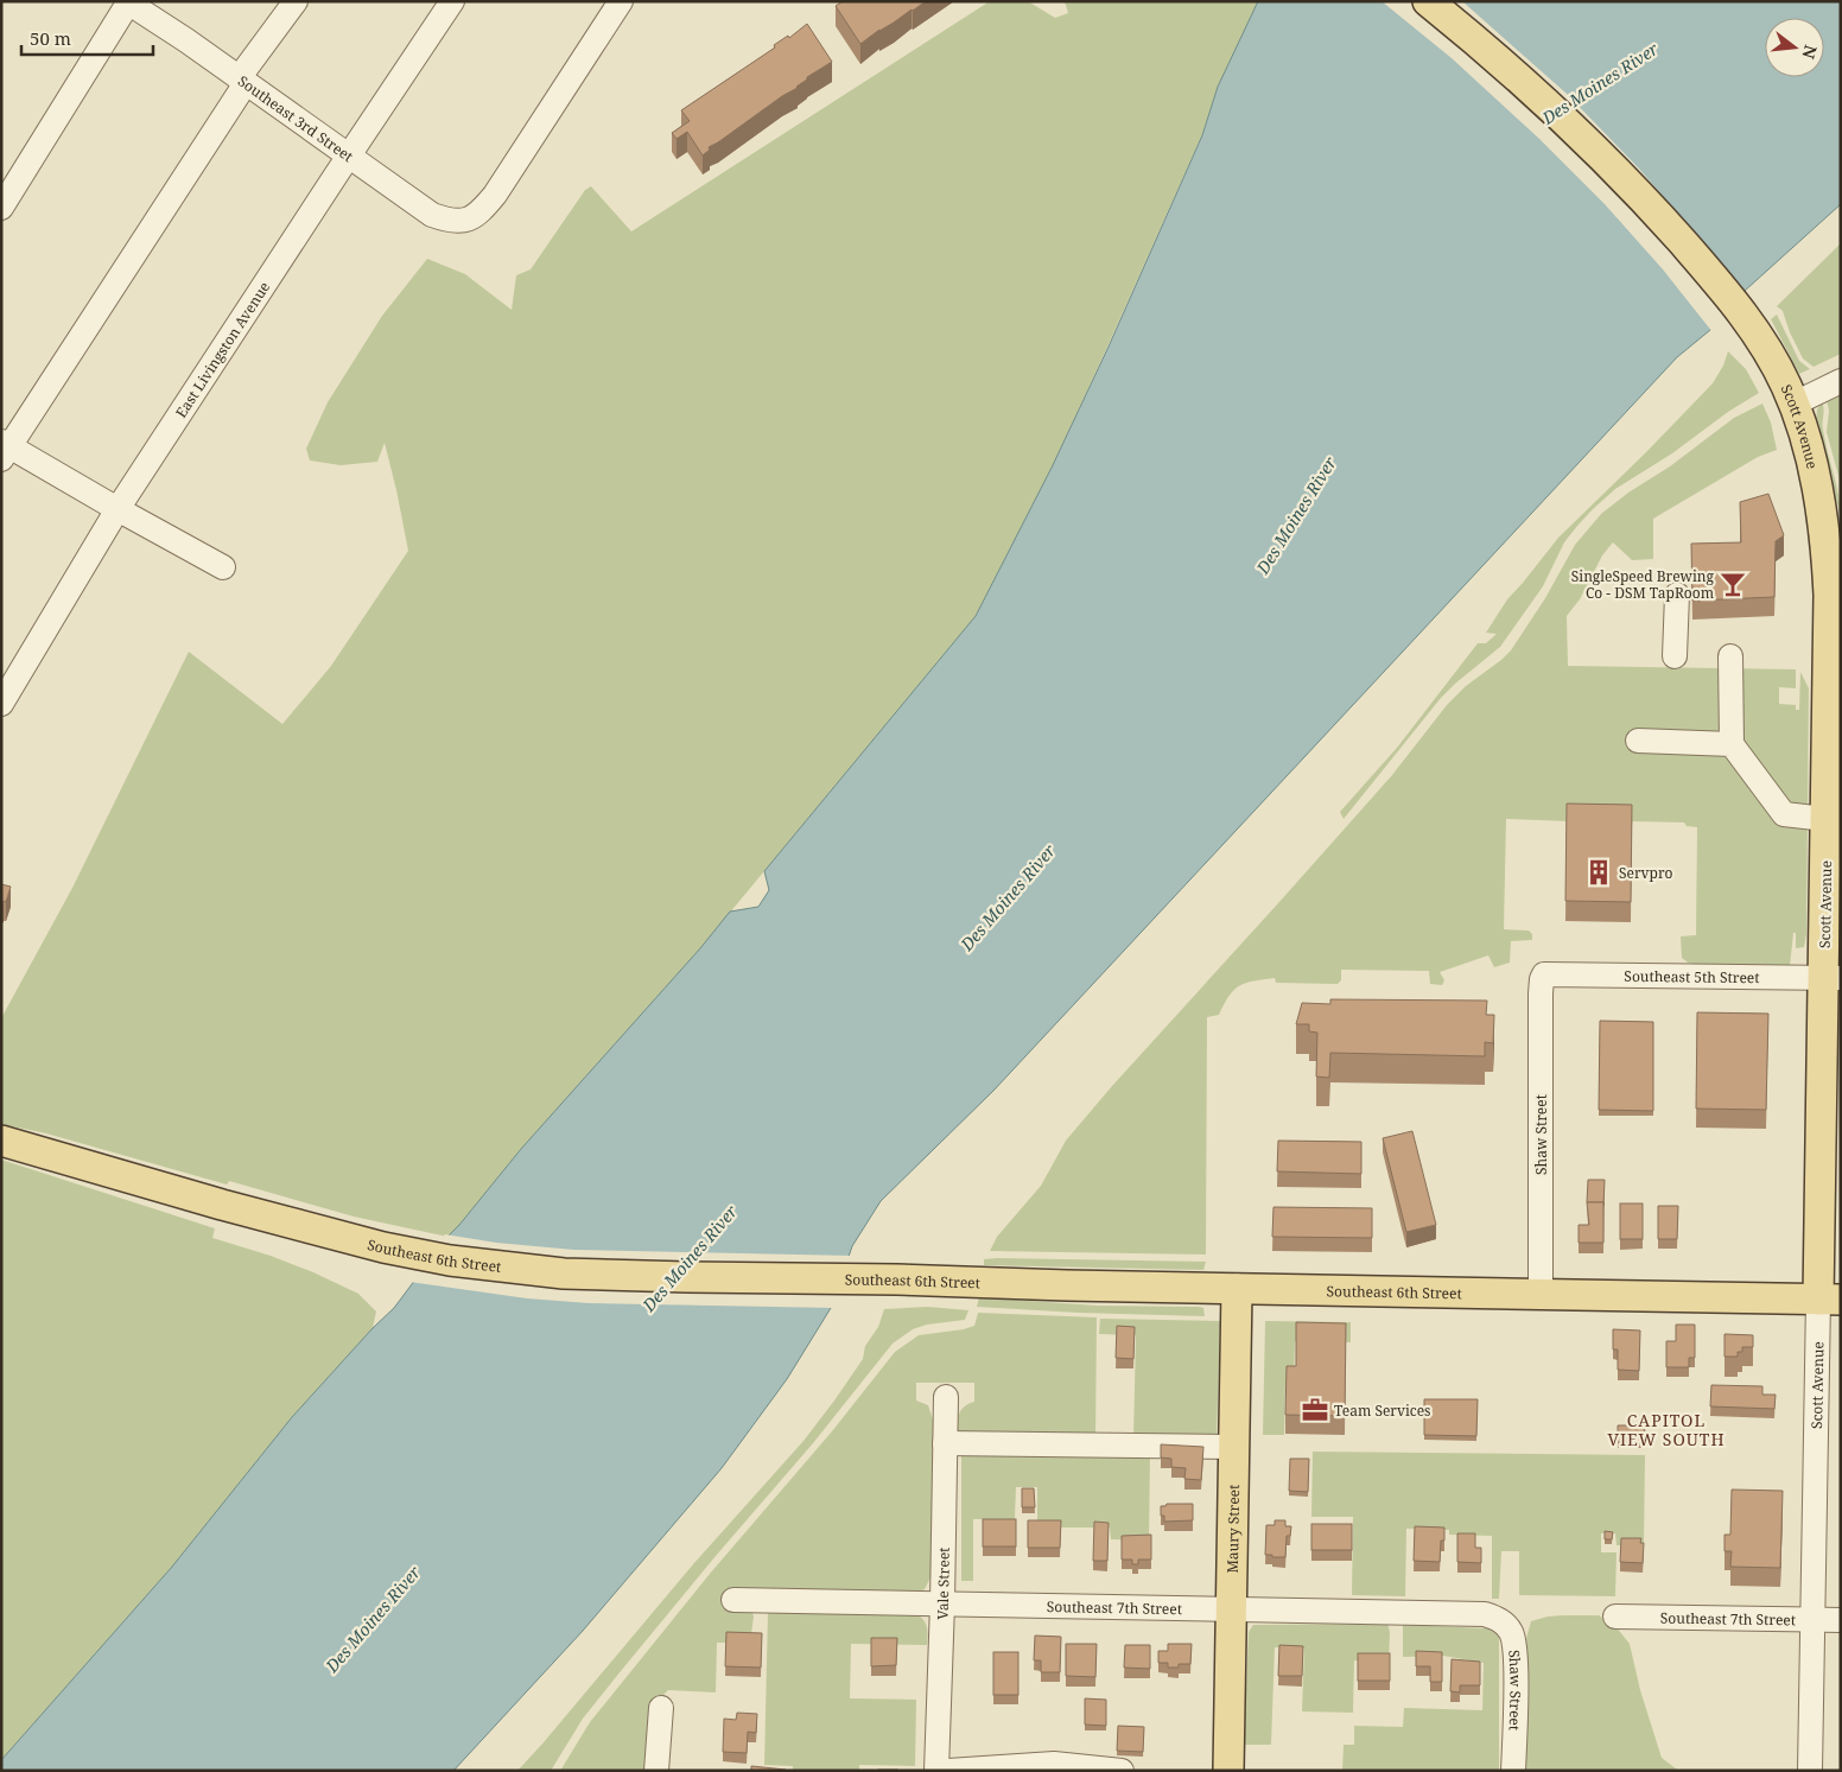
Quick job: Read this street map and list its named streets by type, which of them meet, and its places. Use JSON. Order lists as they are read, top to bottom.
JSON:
{
  "streets": {
    "main road": ["Scott Avenue", "Southeast 6th Street", "Maury Street"],
    "street": [
      "Southeast 3rd Street",
      "East Livingston Avenue",
      "Southeast 5th Street",
      "Shaw Street",
      "Vale Street",
      "Southeast 7th Street"
    ]
  },
  "crossings": [
    ["Southeast 3rd Street", "East Livingston Avenue"],
    ["Scott Avenue", "Southeast 5th Street"],
    ["Scott Avenue", "Southeast 6th Street"],
    ["Scott Avenue", "Southeast 7th Street"],
    ["Southeast 5th Street", "Shaw Street"],
    ["Shaw Street", "Southeast 6th Street"],
    ["Shaw Street", "Southeast 7th Street"],
    ["Southeast 6th Street", "Maury Street"],
    ["Maury Street", "Southeast 7th Street"],
    ["Vale Street", "Southeast 7th Street"]
  ],
  "districts": ["CAPITOL VIEW SOUTH"],
  "water": ["Des Moines River"],
  "places": {
    "bar": ["SingleSpeed Brewing Co - DSM TapRoom"],
    "building": ["Servpro"],
    "office": ["Team Services"]
  },
  "scale_bar": "50 m",
  "north": "right"
}
